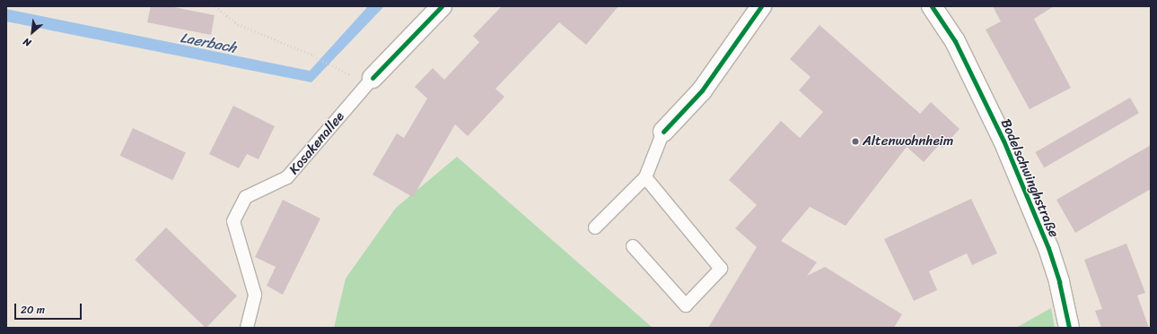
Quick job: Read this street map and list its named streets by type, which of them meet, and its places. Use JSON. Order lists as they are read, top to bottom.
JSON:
{
  "streets": {
    "street": ["Kosakenallee", "Bodelschwinghstraße"]
  },
  "water": ["Laerbach"],
  "places": ["Altenwohnheim"],
  "scale_bar": "20 m",
  "north": "bottom left"
}
